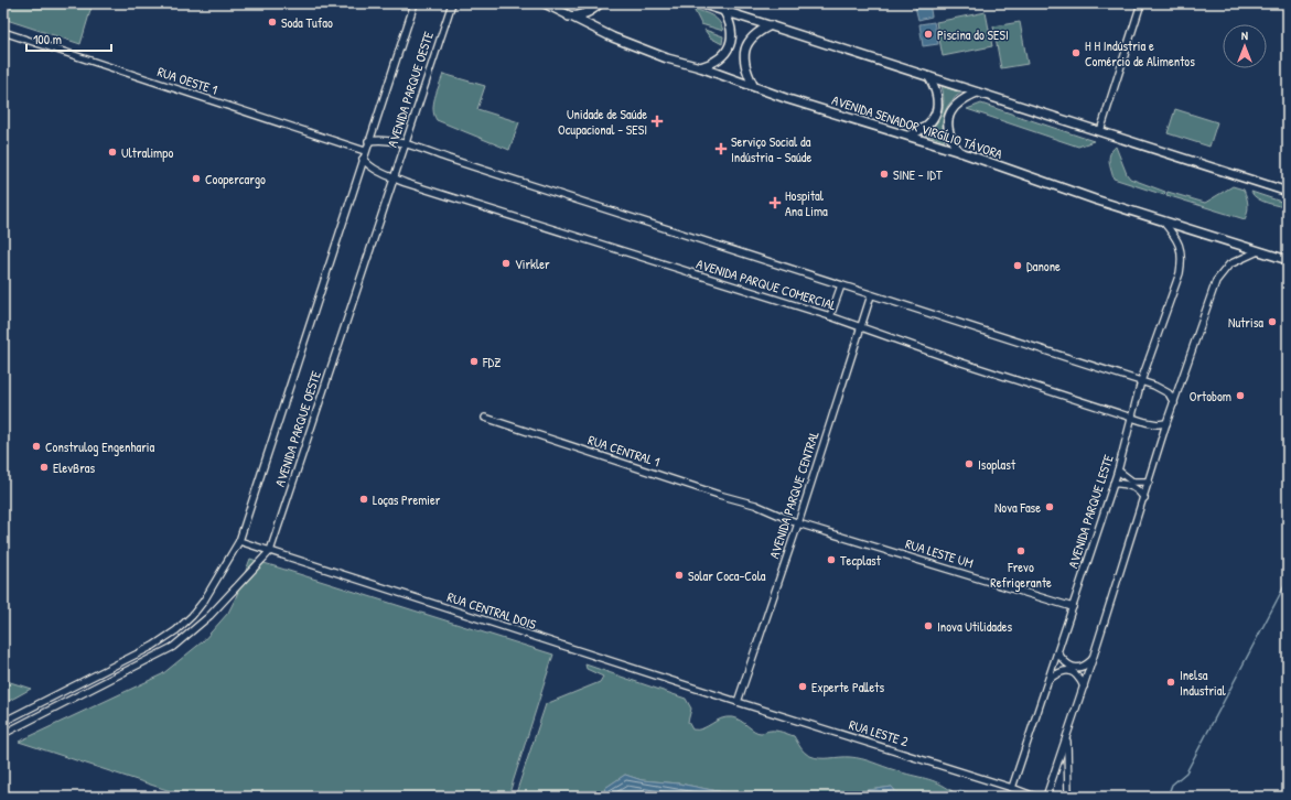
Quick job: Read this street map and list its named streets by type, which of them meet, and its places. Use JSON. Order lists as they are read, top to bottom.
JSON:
{
  "streets": {
    "main road": ["AVENIDA SENADOR VIRGÍLIO TÁVORA"],
    "street": [
      "RUA OESTE 1",
      "AVENIDA PARQUE OESTE",
      "AVENIDA PARQUE COMERCIAL",
      "RUA CENTRAL 1",
      "AVENIDA PARQUE CENTRAL",
      "AVENIDA PARQUE LESTE",
      "RUA LESTE UM",
      "RUA CENTRAL DOIS",
      "RUA LESTE 2"
    ]
  },
  "crossings": [
    ["RUA OESTE 1", "AVENIDA PARQUE OESTE"],
    ["AVENIDA PARQUE OESTE", "AVENIDA PARQUE COMERCIAL"],
    ["AVENIDA PARQUE OESTE", "RUA CENTRAL DOIS"],
    ["AVENIDA SENADOR VIRGÍLIO TÁVORA", "AVENIDA PARQUE LESTE"],
    ["AVENIDA PARQUE COMERCIAL", "AVENIDA PARQUE CENTRAL"],
    ["AVENIDA PARQUE COMERCIAL", "AVENIDA PARQUE LESTE"],
    ["RUA CENTRAL 1", "AVENIDA PARQUE CENTRAL"],
    ["RUA CENTRAL 1", "RUA LESTE UM"],
    ["AVENIDA PARQUE CENTRAL", "RUA LESTE UM"],
    ["AVENIDA PARQUE CENTRAL", "RUA CENTRAL DOIS"],
    ["AVENIDA PARQUE CENTRAL", "RUA LESTE 2"],
    ["AVENIDA PARQUE LESTE", "RUA LESTE UM"],
    ["AVENIDA PARQUE LESTE", "RUA LESTE 2"],
    ["RUA CENTRAL DOIS", "RUA LESTE 2"]
  ],
  "places": {
    "other": [
      "Soda Tufao",
      "Piscina do SESI",
      "H H Indústria e Comércio de Alimentos",
      "Ultralimpo",
      "SINE - IDT",
      "Coopercargo",
      "Virkler",
      "Danone",
      "Nutrisa",
      "FDZ",
      "Ortobom",
      "Construlog Engenharia",
      "Isoplast",
      "ElevBras",
      "Loças Premier",
      "Nova Fase",
      "Frevo Refrigerante",
      "Tecplast",
      "Solar Coca-Cola",
      "Inova Utilidades",
      "Inelsa Industrial",
      "Experte Pallets"
    ],
    "health": ["Unidade de Saúde Ocupacional - SESI", "Serviço Social da Indústria - Saúde", "Hospital Ana Lima"]
  },
  "scale_bar": "100 m",
  "north": "top"
}
